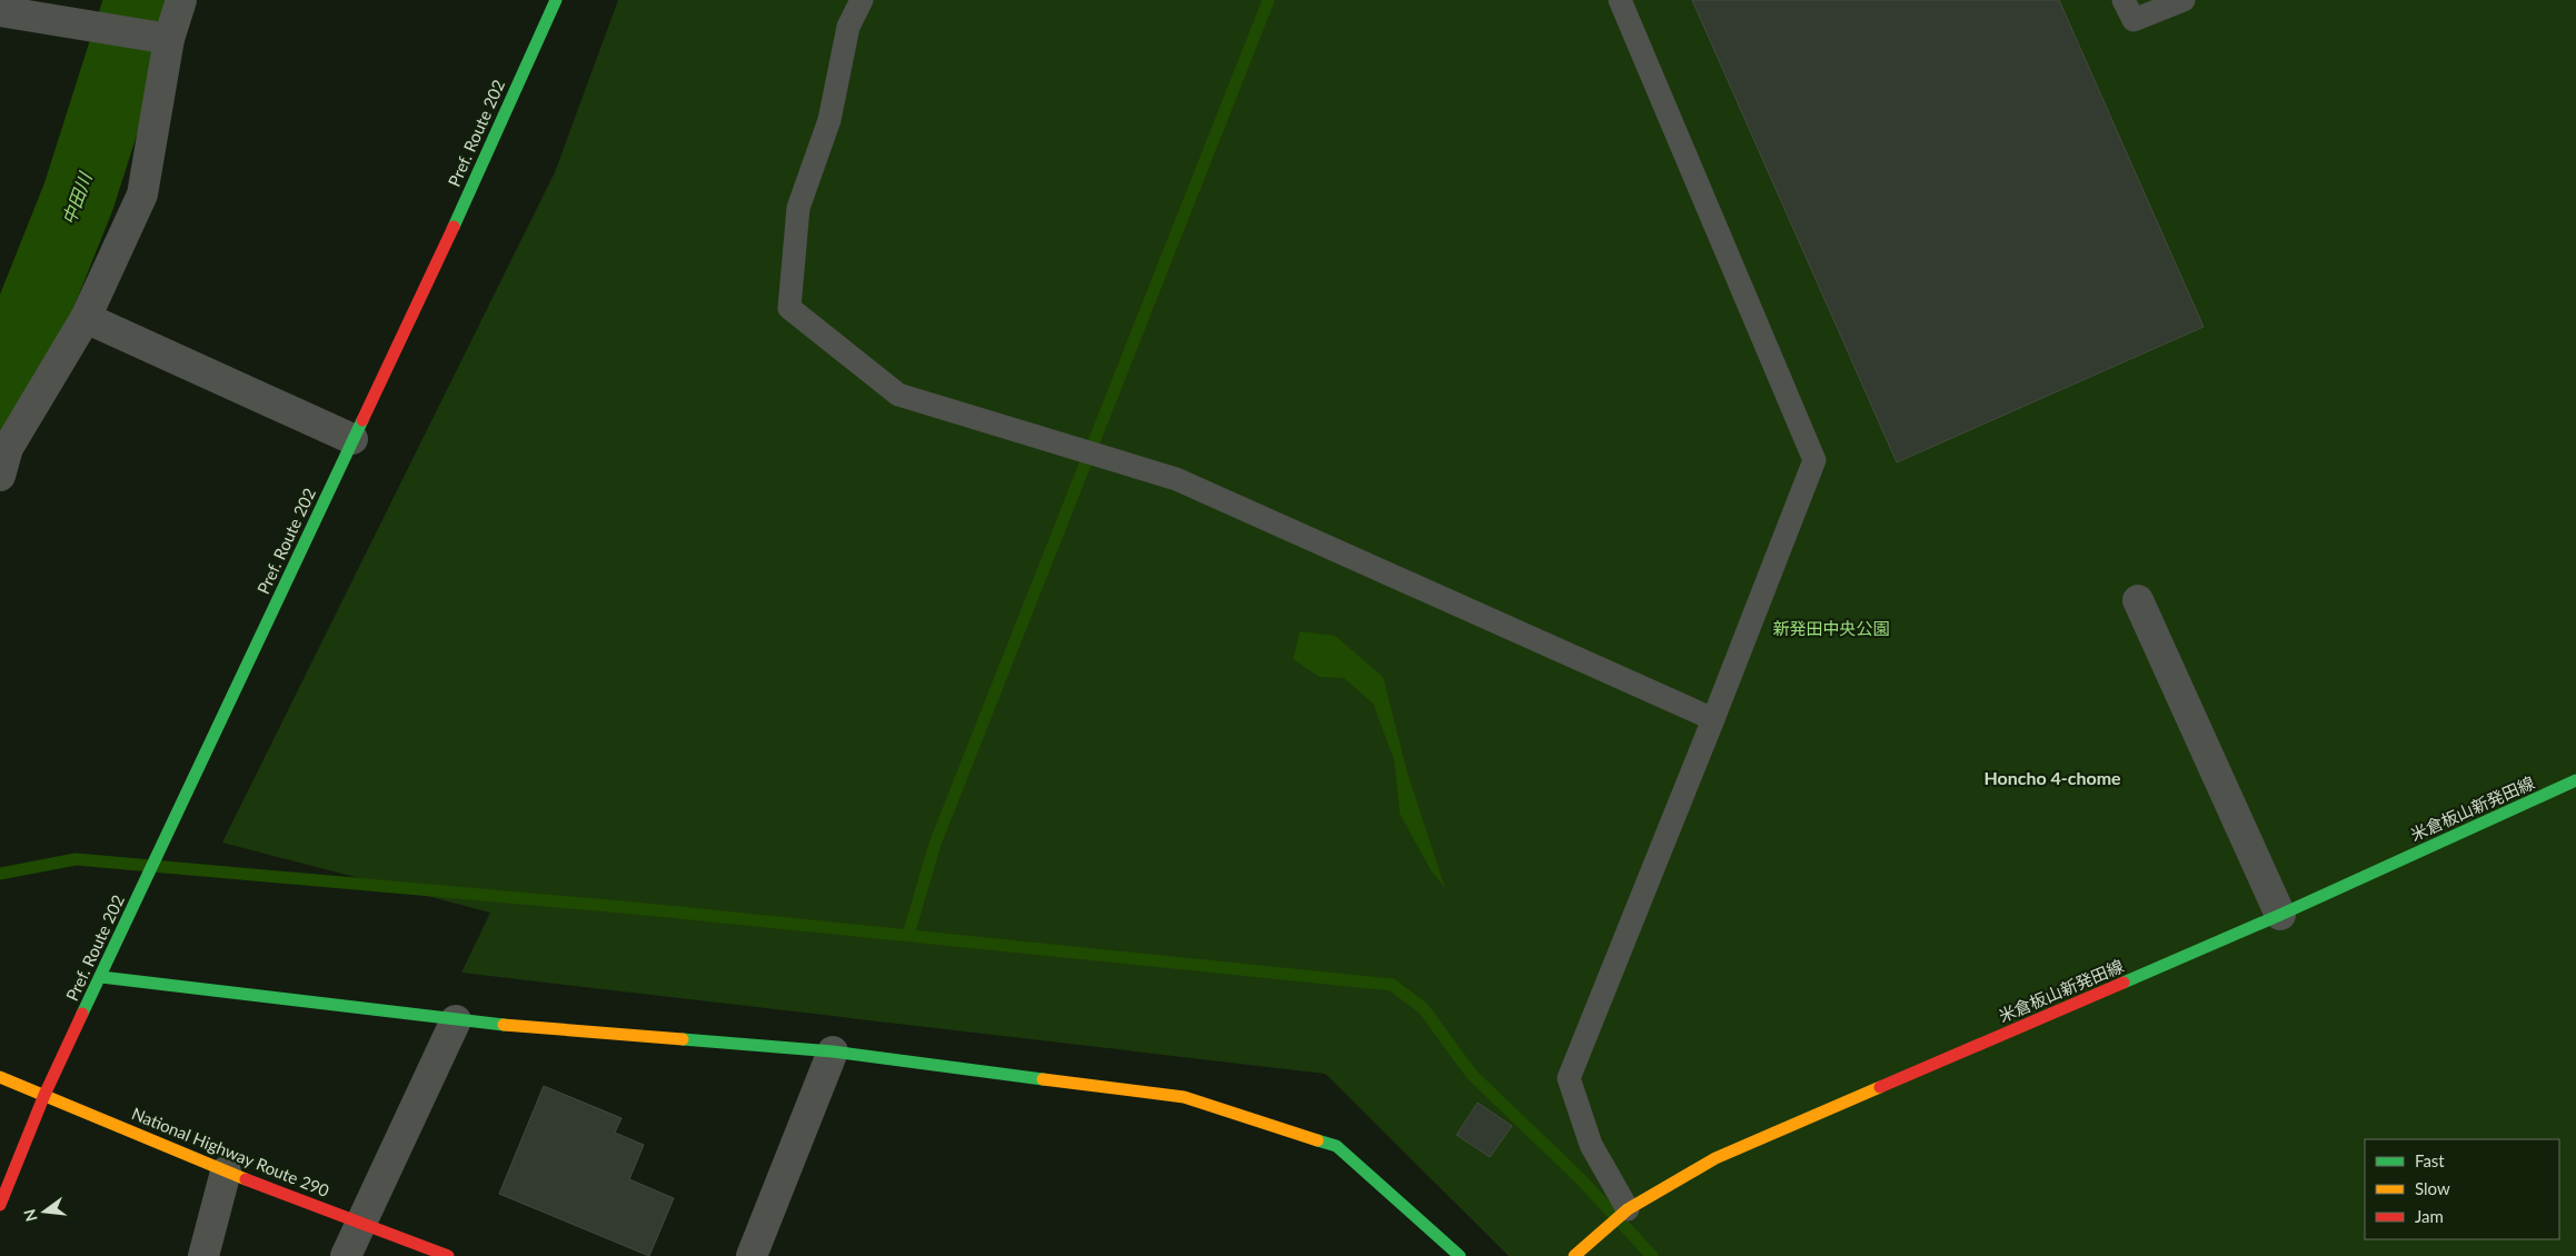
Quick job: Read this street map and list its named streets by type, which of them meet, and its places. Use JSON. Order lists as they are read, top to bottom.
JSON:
{
  "streets": {
    "main road": ["Pref. Route 202", "米倉板山新発田線", "National Highway Route 290"]
  },
  "crossings": [
    ["Pref. Route 202", "National Highway Route 290"]
  ],
  "districts": ["Honcho 4-chome"],
  "water": ["中田川"],
  "parks": ["新発田中央公園"],
  "legend": ["Fast", "Slow", "Jam"],
  "north": "left"
}
